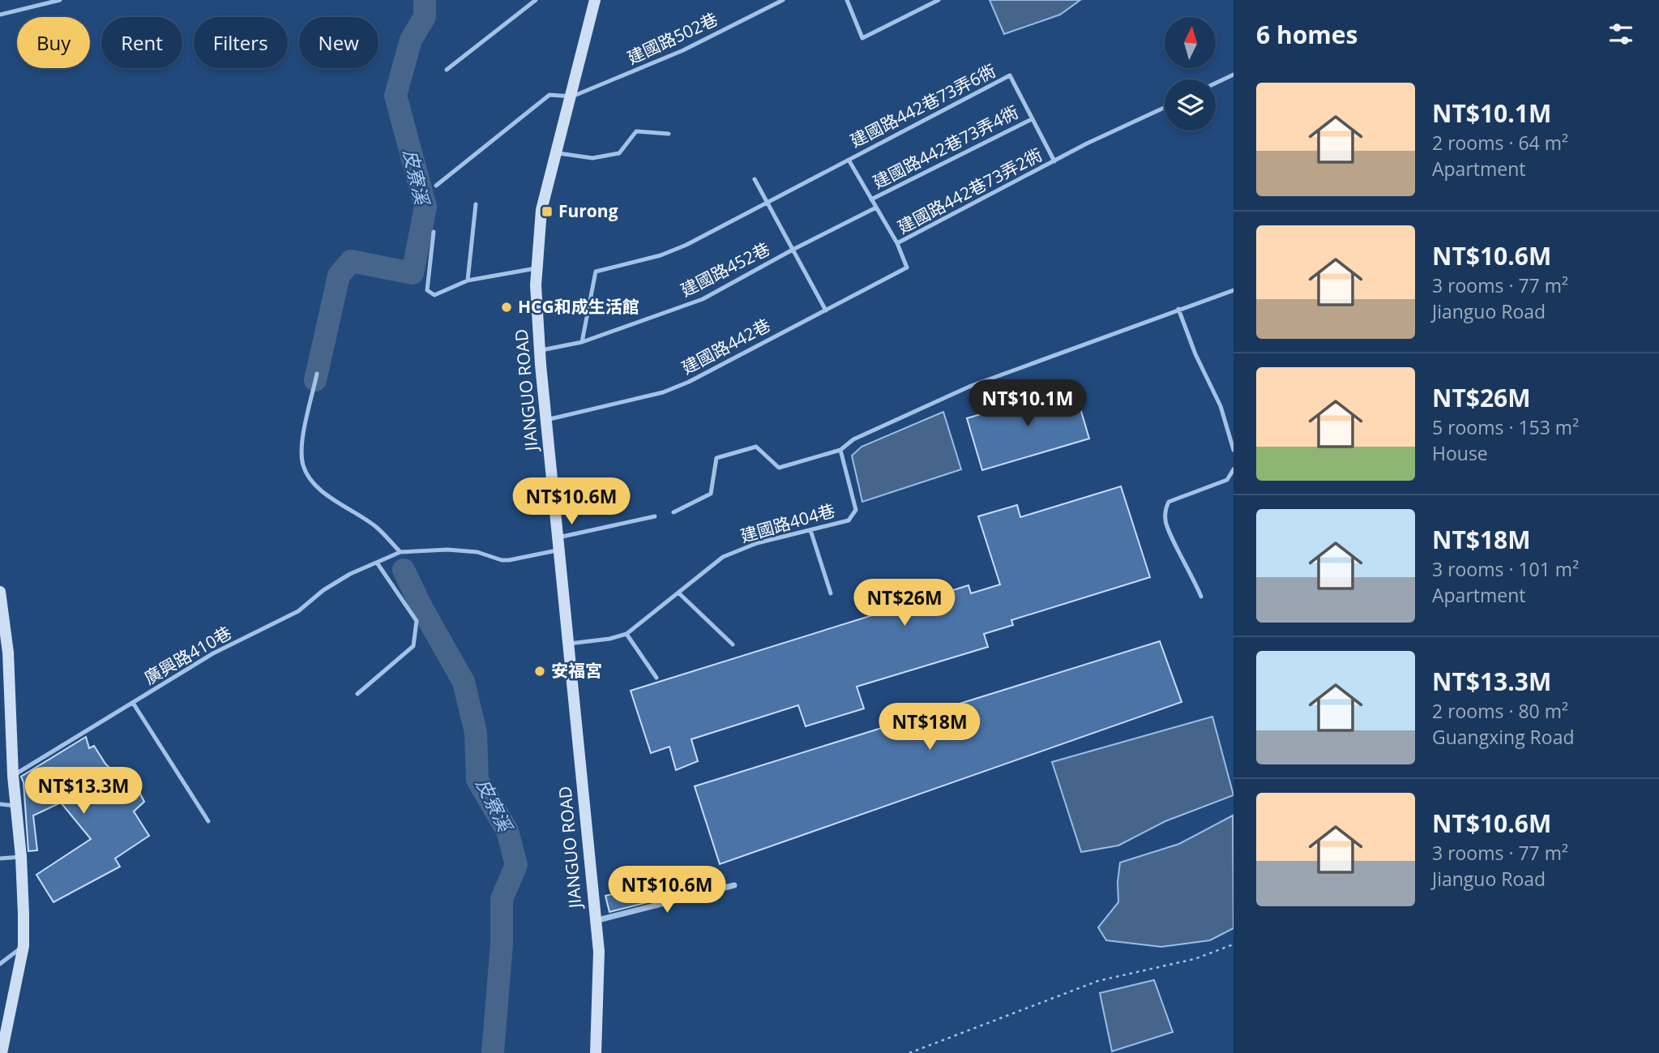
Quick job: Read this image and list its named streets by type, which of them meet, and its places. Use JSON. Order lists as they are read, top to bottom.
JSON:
{
  "streets": {
    "street": ["JIANGUO ROAD"],
    "lane": [
      "建國路502巷",
      "建國路442巷73弄6衖",
      "建國路442巷73弄4衖",
      "建國路442巷73弄2衖",
      "建國路452巷",
      "建國路442巷",
      "建國路404巷",
      "廣興路410巷"
    ]
  },
  "crossings": [
    ["建國路502巷", "JIANGUO ROAD"],
    ["建國路442巷73弄6衖", "建國路442巷73弄2衖"],
    ["建國路442巷73弄6衖", "建國路452巷"],
    ["建國路442巷73弄4衖", "建國路442巷73弄2衖"],
    ["建國路442巷73弄2衖", "建國路442巷"],
    ["建國路452巷", "JIANGUO ROAD"],
    ["建國路442巷", "JIANGUO ROAD"],
    ["JIANGUO ROAD", "建國路404巷"],
    ["JIANGUO ROAD", "廣興路410巷"]
  ],
  "water": ["皮寮溪"],
  "places": {
    "transit": ["Furong"],
    "other": ["HCG和成生活館", "安福宮"]
  },
  "north": "top",
  "page": {
    "heading": "6 homes",
    "chip": [
      "Buy",
      "Rent",
      "Filters",
      "New"
    ],
    "list": [
      {
        "name": "NT$10.1M",
        "note": "2 rooms · 64 m² · Apartment"
      },
      {
        "name": "NT$10.6M",
        "note": "3 rooms · 77 m² · Jianguo Road"
      },
      {
        "name": "NT$26M",
        "note": "5 rooms · 153 m² · House"
      },
      {
        "name": "NT$18M",
        "note": "3 rooms · 101 m² · Apartment"
      },
      {
        "name": "NT$13.3M",
        "note": "2 rooms · 80 m² · Guangxing Road"
      },
      {
        "name": "NT$10.6M",
        "note": "3 rooms · 77 m² · Jianguo Road"
      }
    ],
    "price": [
      "NT$10.1M",
      "NT$10.6M",
      "NT$26M",
      "NT$18M",
      "NT$13.3M",
      "NT$10.6M"
    ]
  }
}
